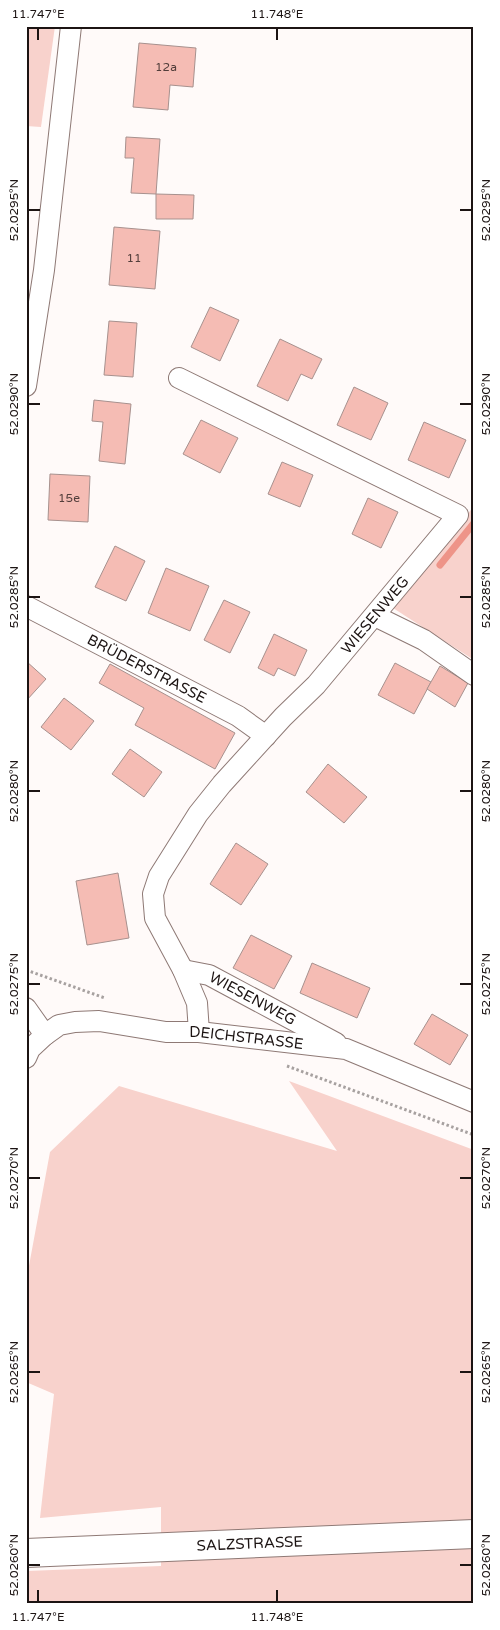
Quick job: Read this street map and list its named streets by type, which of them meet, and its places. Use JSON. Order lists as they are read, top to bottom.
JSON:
{
  "streets": {
    "street": [
      "WIESENWEG",
      "BRÜDERSTRASSE",
      "DEICHSTRASSE",
      "SALZSTRASSE"
    ]
  },
  "crossings": [
    ["WIESENWEG", "BRÜDERSTRASSE"],
    ["WIESENWEG", "DEICHSTRASSE"]
  ],
  "house_numbers": ["12a", "11", "15e"],
  "coordinates": [
    "11.747°E",
    "11.748°E",
    "52.0295°N",
    "52.0290°N",
    "52.0285°N",
    "52.0280°N",
    "52.0275°N",
    "52.0270°N",
    "52.0265°N",
    "52.0260°N"
  ]
}
